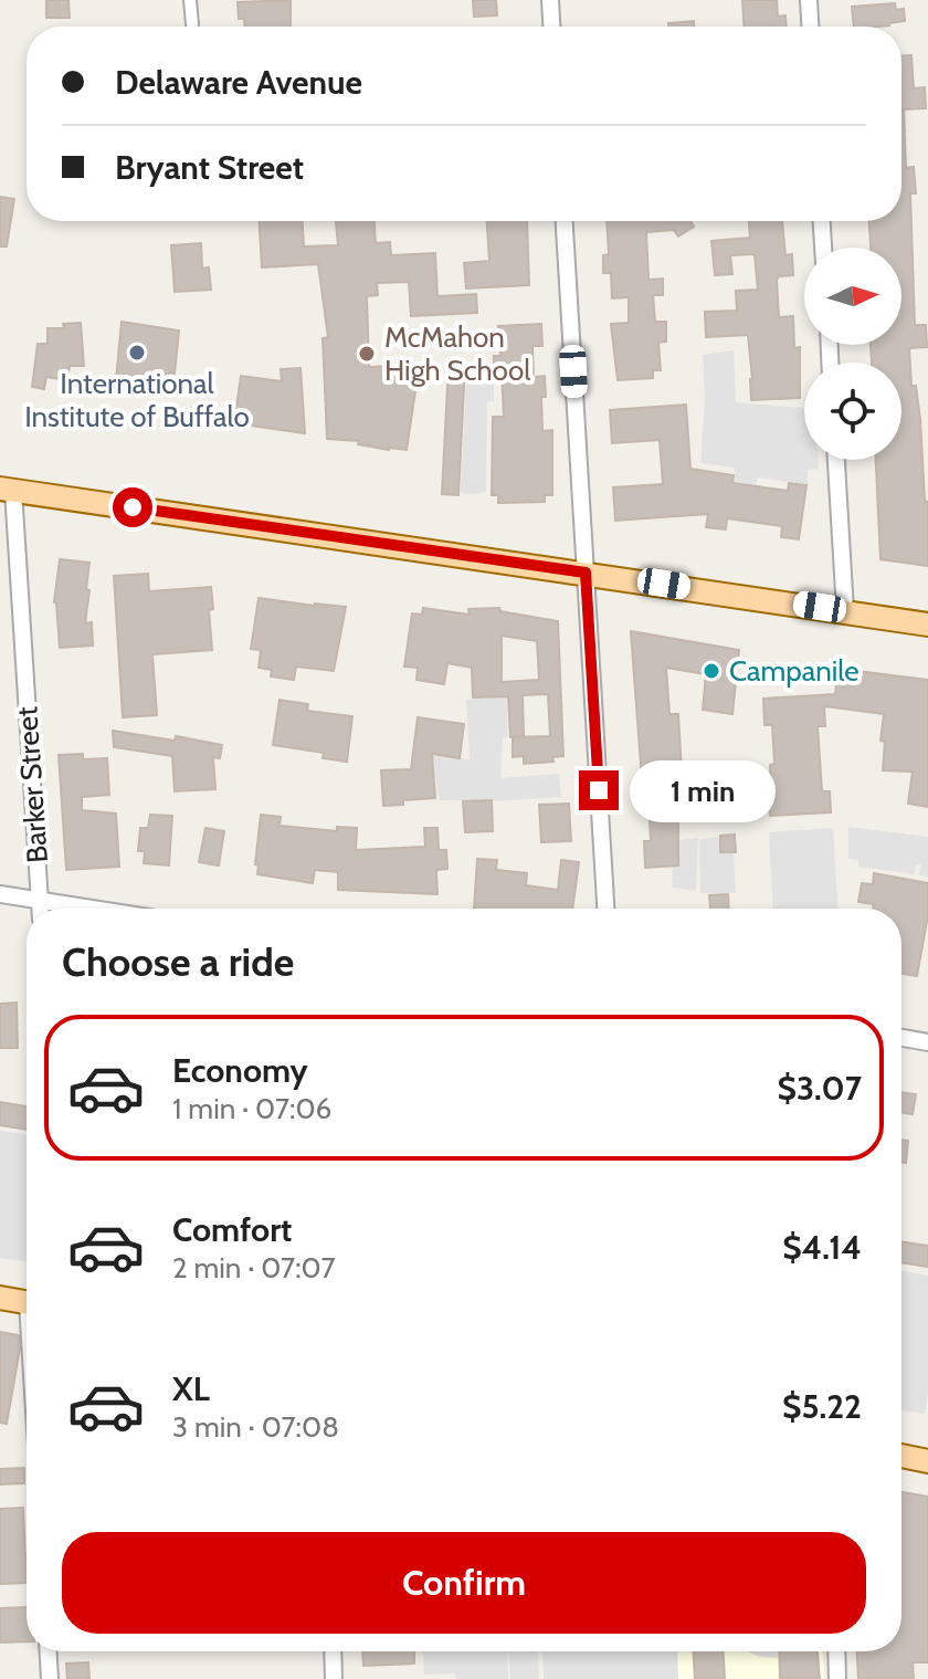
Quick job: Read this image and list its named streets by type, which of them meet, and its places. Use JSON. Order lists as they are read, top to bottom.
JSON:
{
  "streets": {
    "street": ["Barker Street"]
  },
  "places": ["International Institute of Buffalo", "McMahon High School", "Campanile"],
  "north": "right",
  "page": {
    "banner": ["Delaware Avenue", "Bryant Street"],
    "bubble": "1 min",
    "heading": "Choose a ride",
    "list": [
      {
        "name": "Economy",
        "note": "1 min · 07:06",
        "value": "$3.07"
      },
      {
        "name": "Comfort",
        "note": "2 min · 07:07",
        "value": "$4.14"
      },
      {
        "name": "XL",
        "note": "3 min · 07:08",
        "value": "$5.22"
      }
    ],
    "buttons": "Confirm"
  }
}
